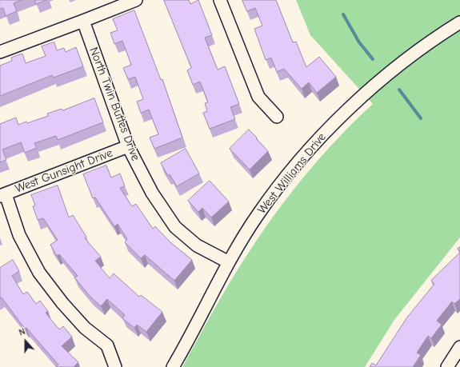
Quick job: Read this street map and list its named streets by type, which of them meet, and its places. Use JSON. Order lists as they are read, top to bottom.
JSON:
{
  "streets": {
    "street": ["North Twin Buttes Drive", "West Gunsight Drive", "West Williams Drive"]
  },
  "crossings": [
    ["North Twin Buttes Drive", "West Gunsight Drive"],
    ["North Twin Buttes Drive", "West Williams Drive"]
  ],
  "north": "top"
}
